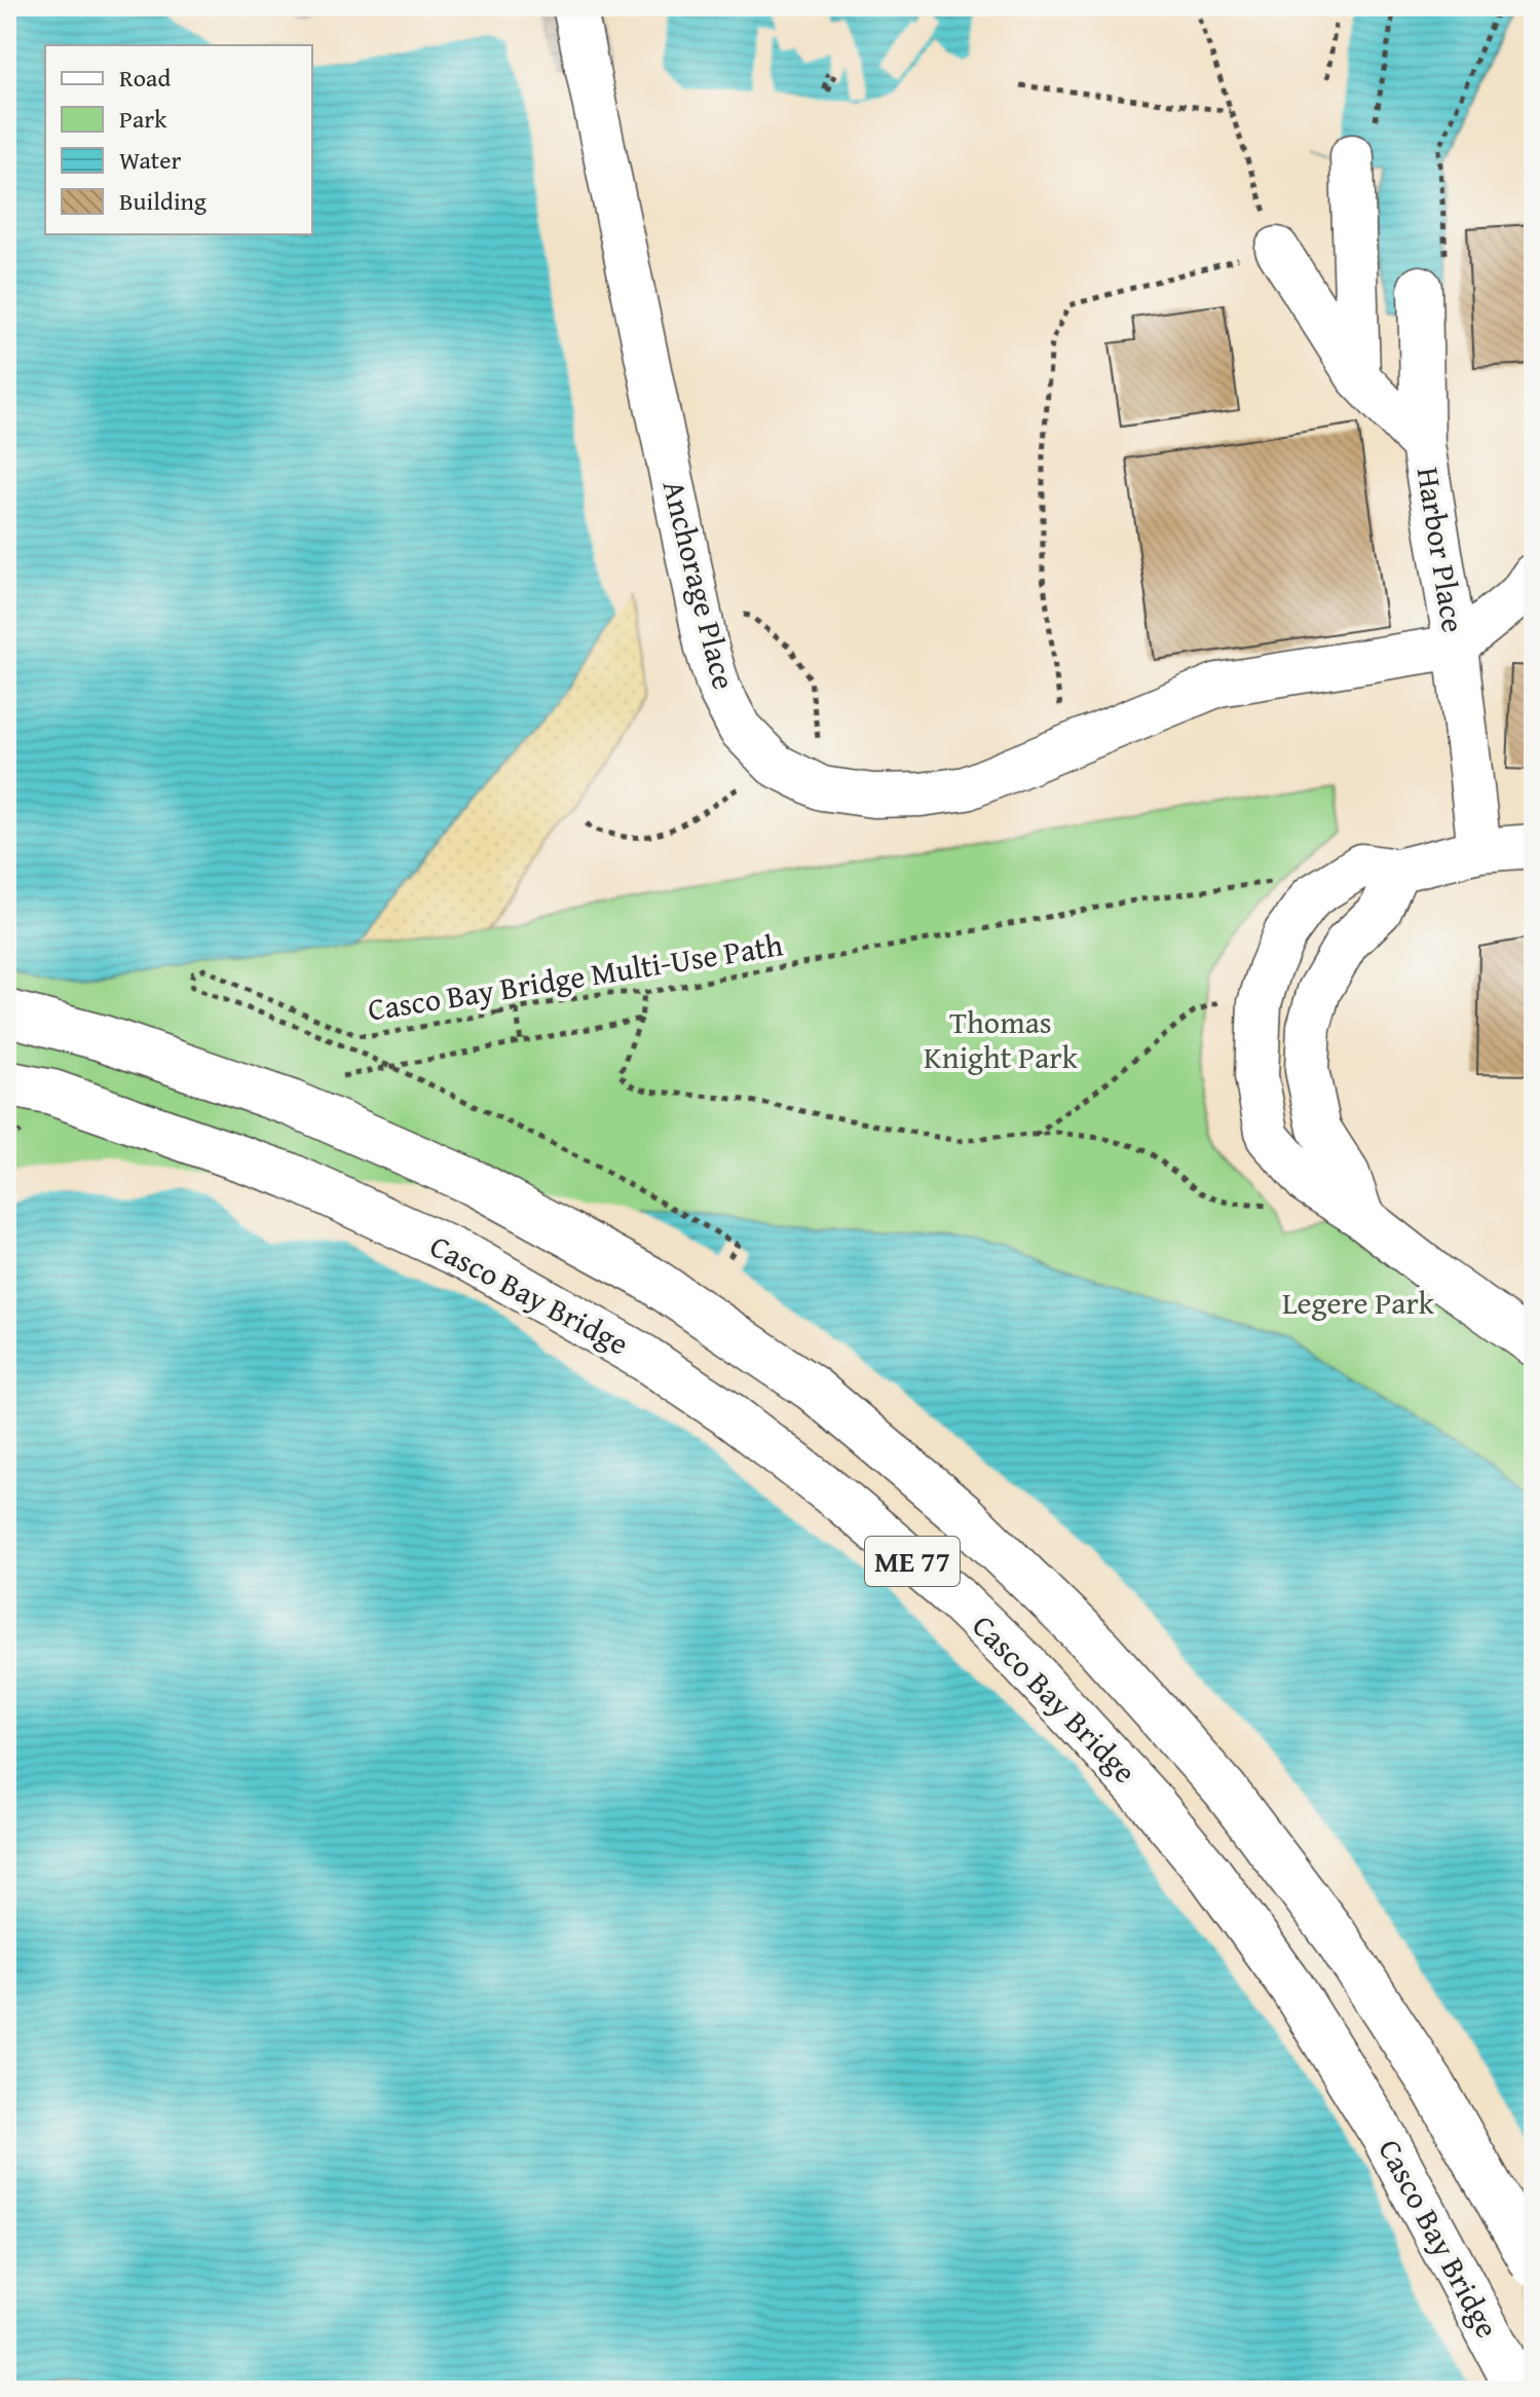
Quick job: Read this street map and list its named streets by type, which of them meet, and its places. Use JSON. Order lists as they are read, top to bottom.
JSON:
{
  "streets": {
    "main road": ["Casco Bay Bridge", "ME 77"],
    "street": ["Harbor Place", "Anchorage Place"],
    "path": ["Casco Bay Bridge Multi-Use Path"]
  },
  "crossings": [
    ["Harbor Place", "Anchorage Place"]
  ],
  "parks": ["Thomas Knight Park", "Legere Park"],
  "legend": [
    "Road",
    "Park",
    "Water",
    "Building"
  ]
}
